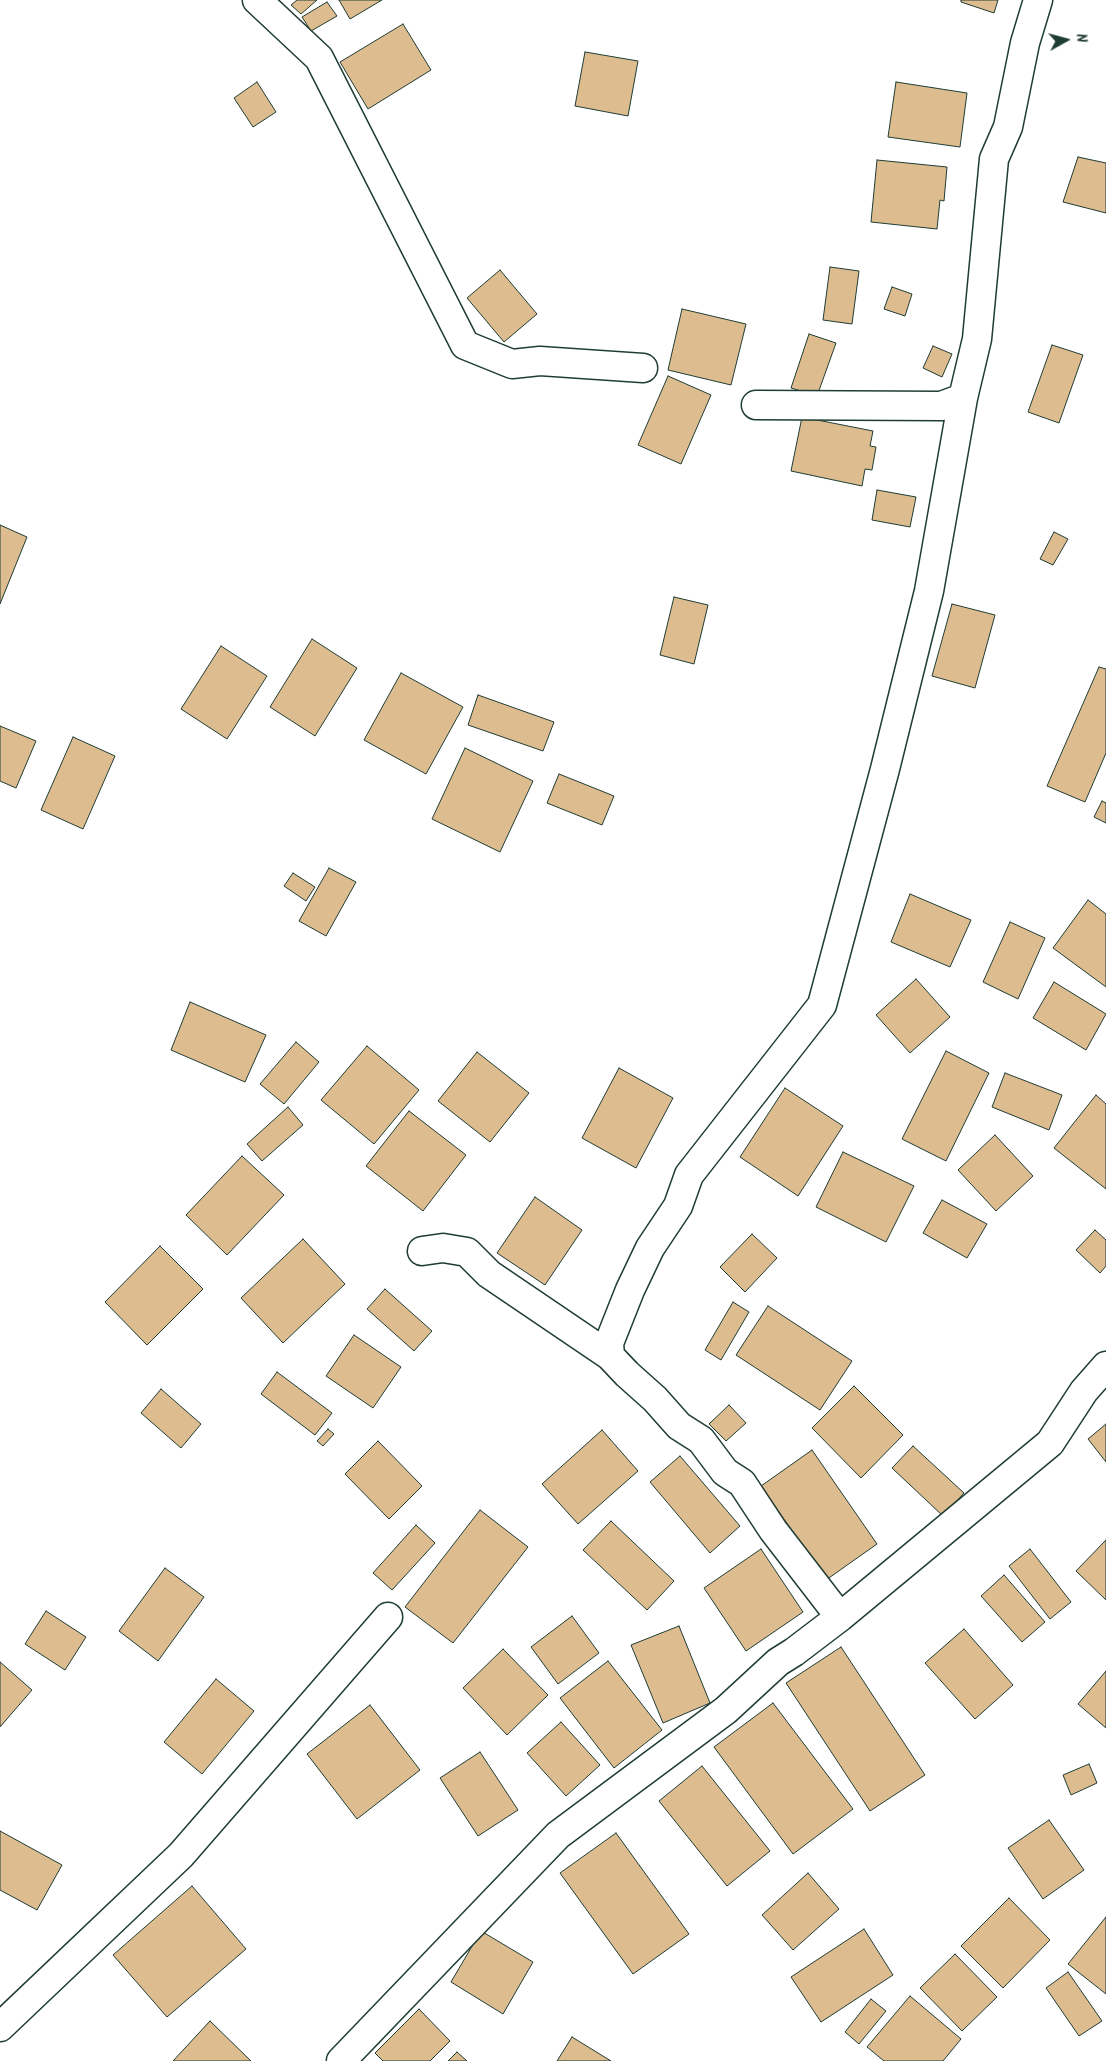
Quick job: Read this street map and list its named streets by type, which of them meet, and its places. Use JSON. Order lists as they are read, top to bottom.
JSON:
{
  "north": "right"
}
